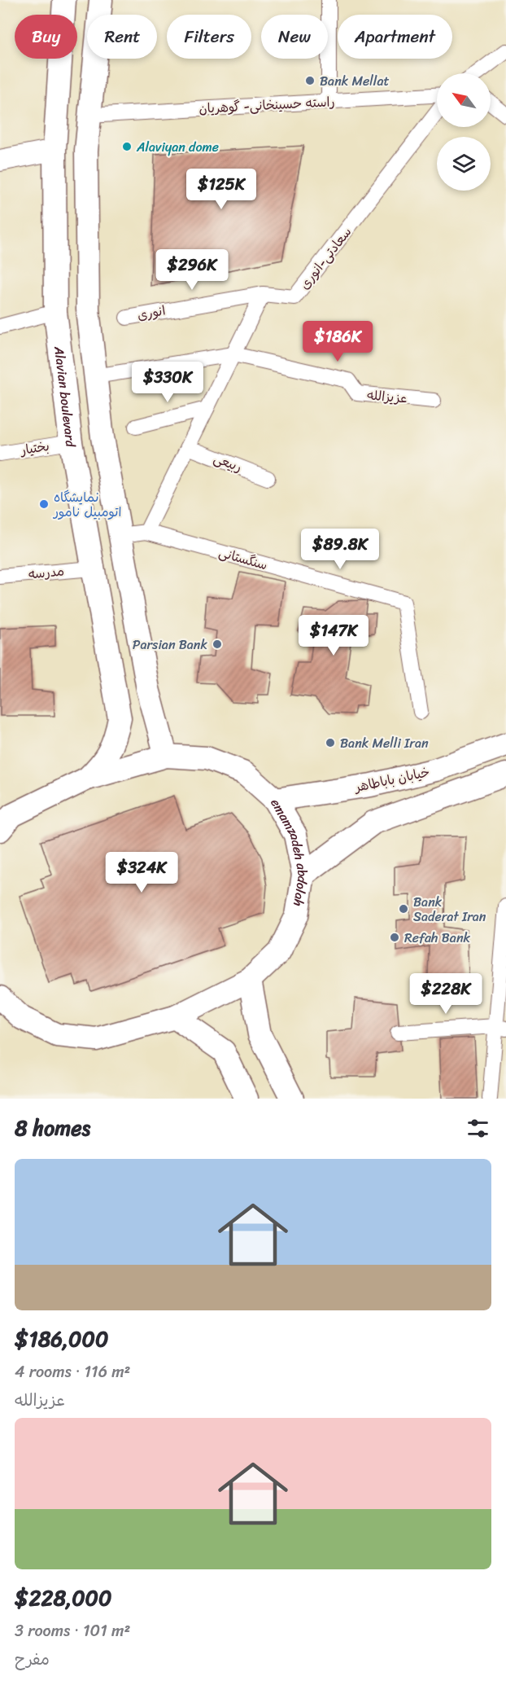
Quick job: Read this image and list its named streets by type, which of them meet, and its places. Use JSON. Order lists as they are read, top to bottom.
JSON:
{
  "streets": {
    "main road": ["Alavian boulevard", "خیابان باباطاهر", "emamzadeh abdolah"],
    "street": [
      "راسته حسینخانی- گوهریان",
      "سعادتی-انوری",
      "انوری",
      "عزیزالله",
      "بختیار",
      "ربیعی",
      "سنگستانی",
      "مدرسه"
    ]
  },
  "crossings": [
    ["سعادتی-انوری", "انوری"],
    ["Alavian boulevard", "بختیار"],
    ["Alavian boulevard", "مدرسه"],
    ["Alavian boulevard", "emamzadeh abdolah"],
    ["خیابان باباطاهر", "emamzadeh abdolah"]
  ],
  "places": [
    "Bank Mellat",
    "Alaviyan dome",
    "نمایشگاه اتومبیل نامور",
    "Parsian Bank",
    "Bank Melli Iran",
    "Bank Saderat Iran",
    "Refah Bank"
  ],
  "north": "top left",
  "page": {
    "chip": [
      "Buy",
      "Rent",
      "Filters",
      "New",
      "Apartment"
    ],
    "price": [
      "$125K",
      "$296K",
      "$186K",
      "$330K",
      "$89.8K",
      "$147K",
      "$324K",
      "$228K"
    ],
    "heading": "8 homes",
    "list": [
      {
        "name": "$186,000",
        "note": "4 rooms · 116 m² · عزیزالله"
      },
      {
        "name": "$228,000",
        "note": "3 rooms · 101 m² · مفرح"
      }
    ]
  }
}
